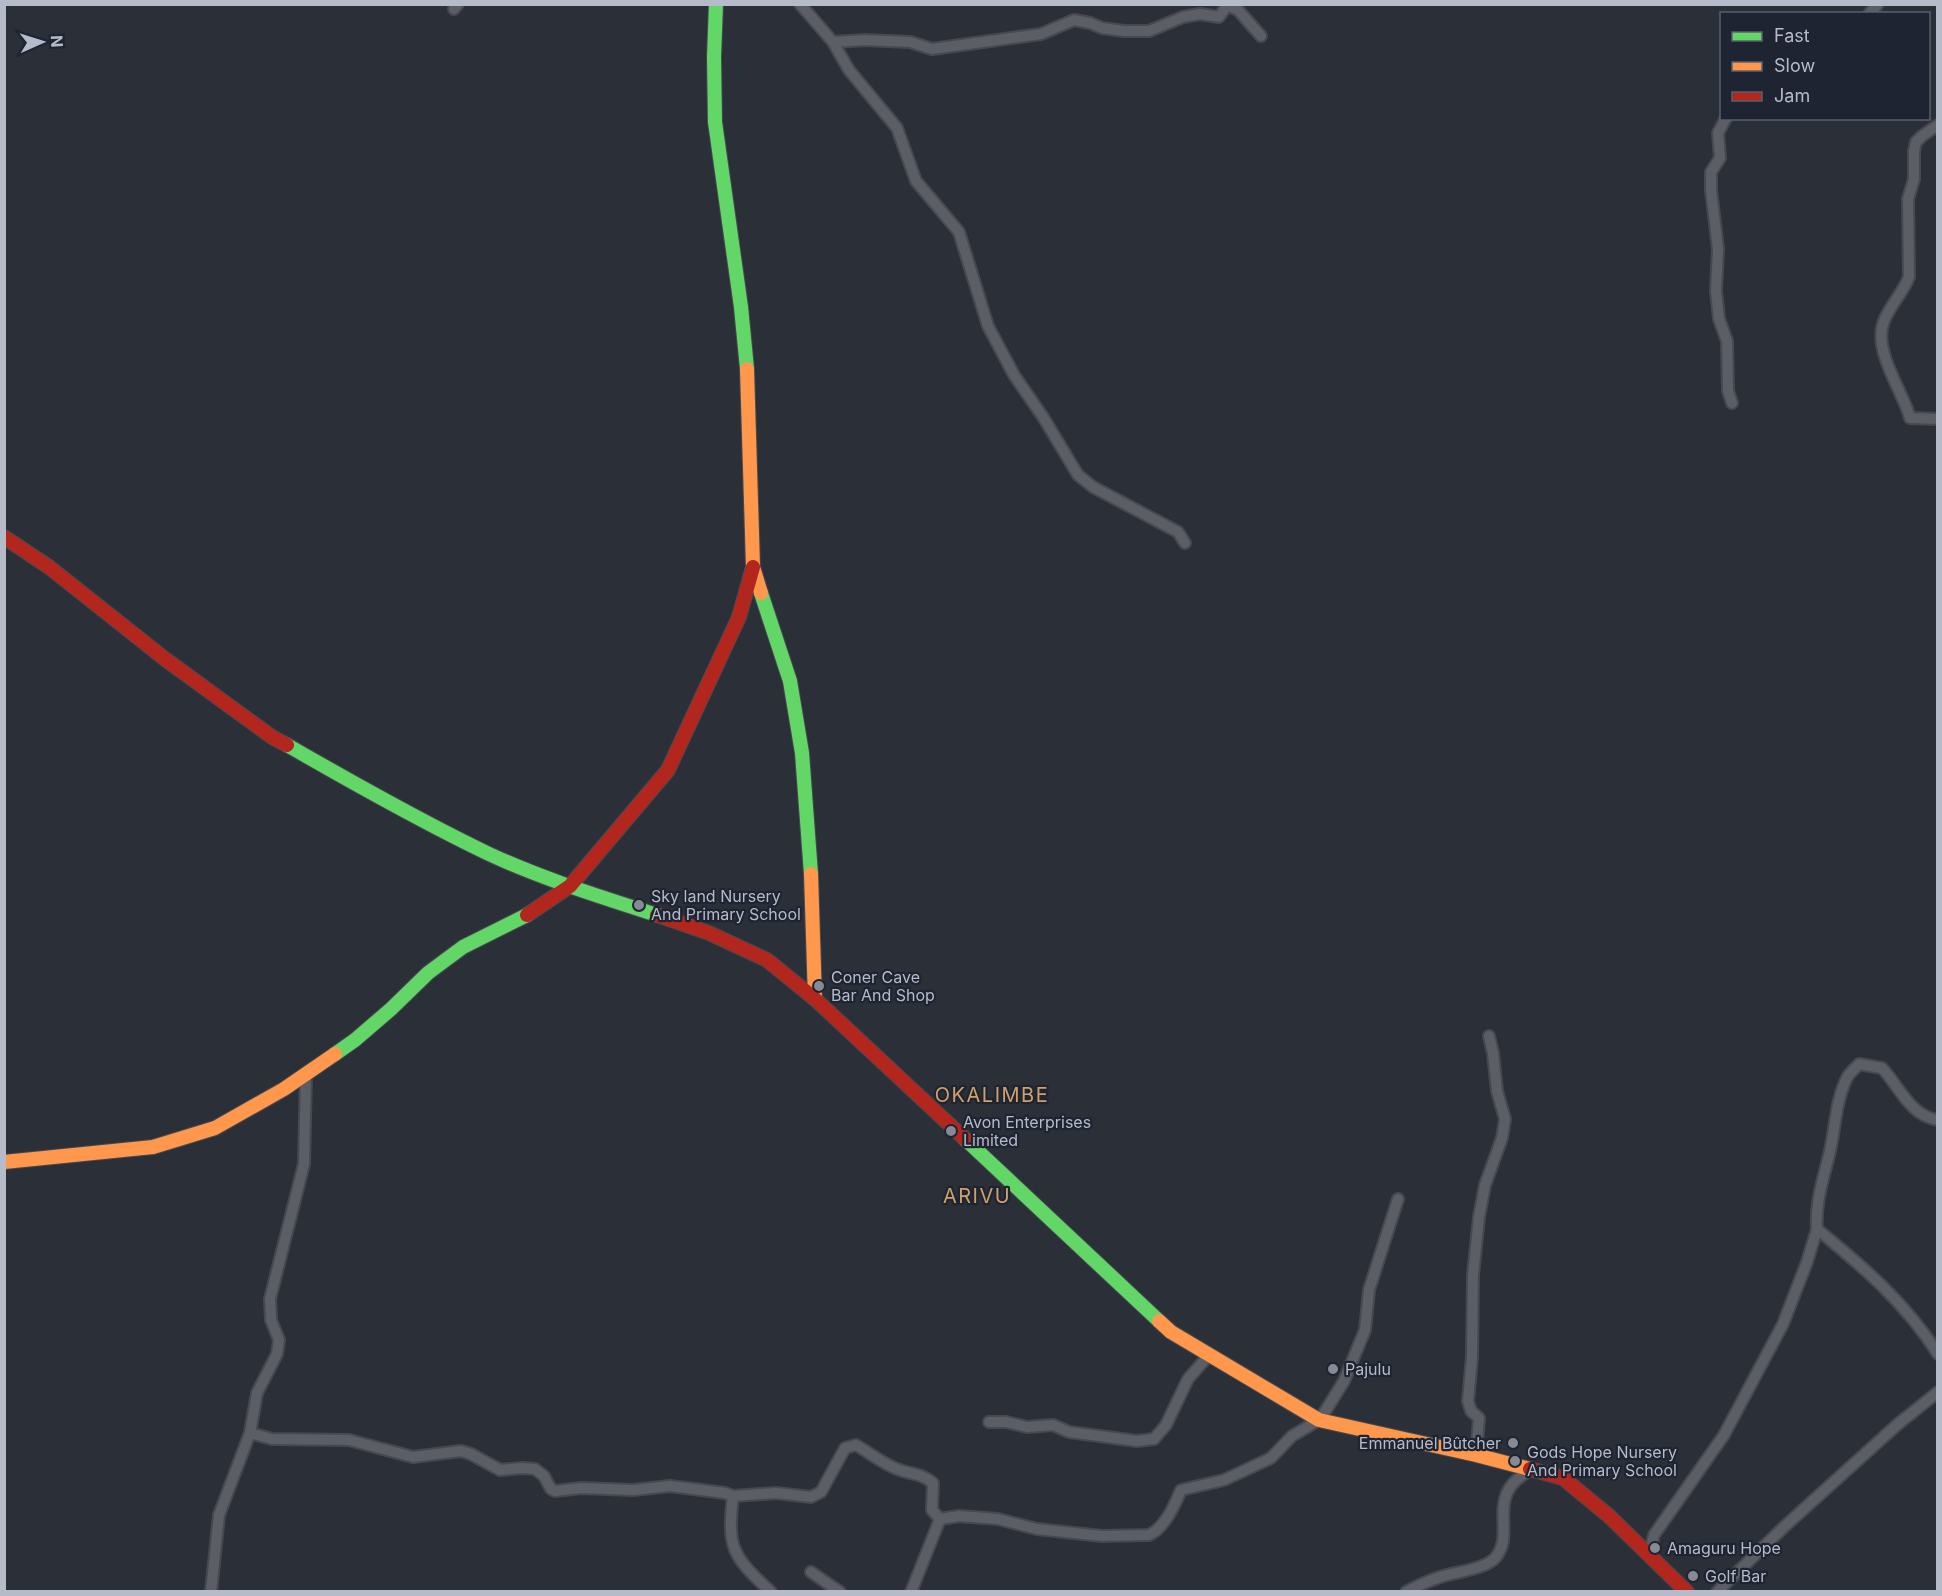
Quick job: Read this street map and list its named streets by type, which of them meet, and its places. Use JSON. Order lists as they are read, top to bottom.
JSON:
{
  "districts": ["OKALIMBE", "ARIVU"],
  "places": [
    "Sky land Nursery And Primary School",
    "Coner Cave Bar And Shop",
    "Avon Enterprises Limited",
    "Pajulu",
    "Emmanuel Bûtcher",
    "Gods Hope Nursery And Primary School",
    "Amaguru Hope",
    "Golf Bar"
  ],
  "legend": ["Fast", "Slow", "Jam"],
  "north": "right"
}
